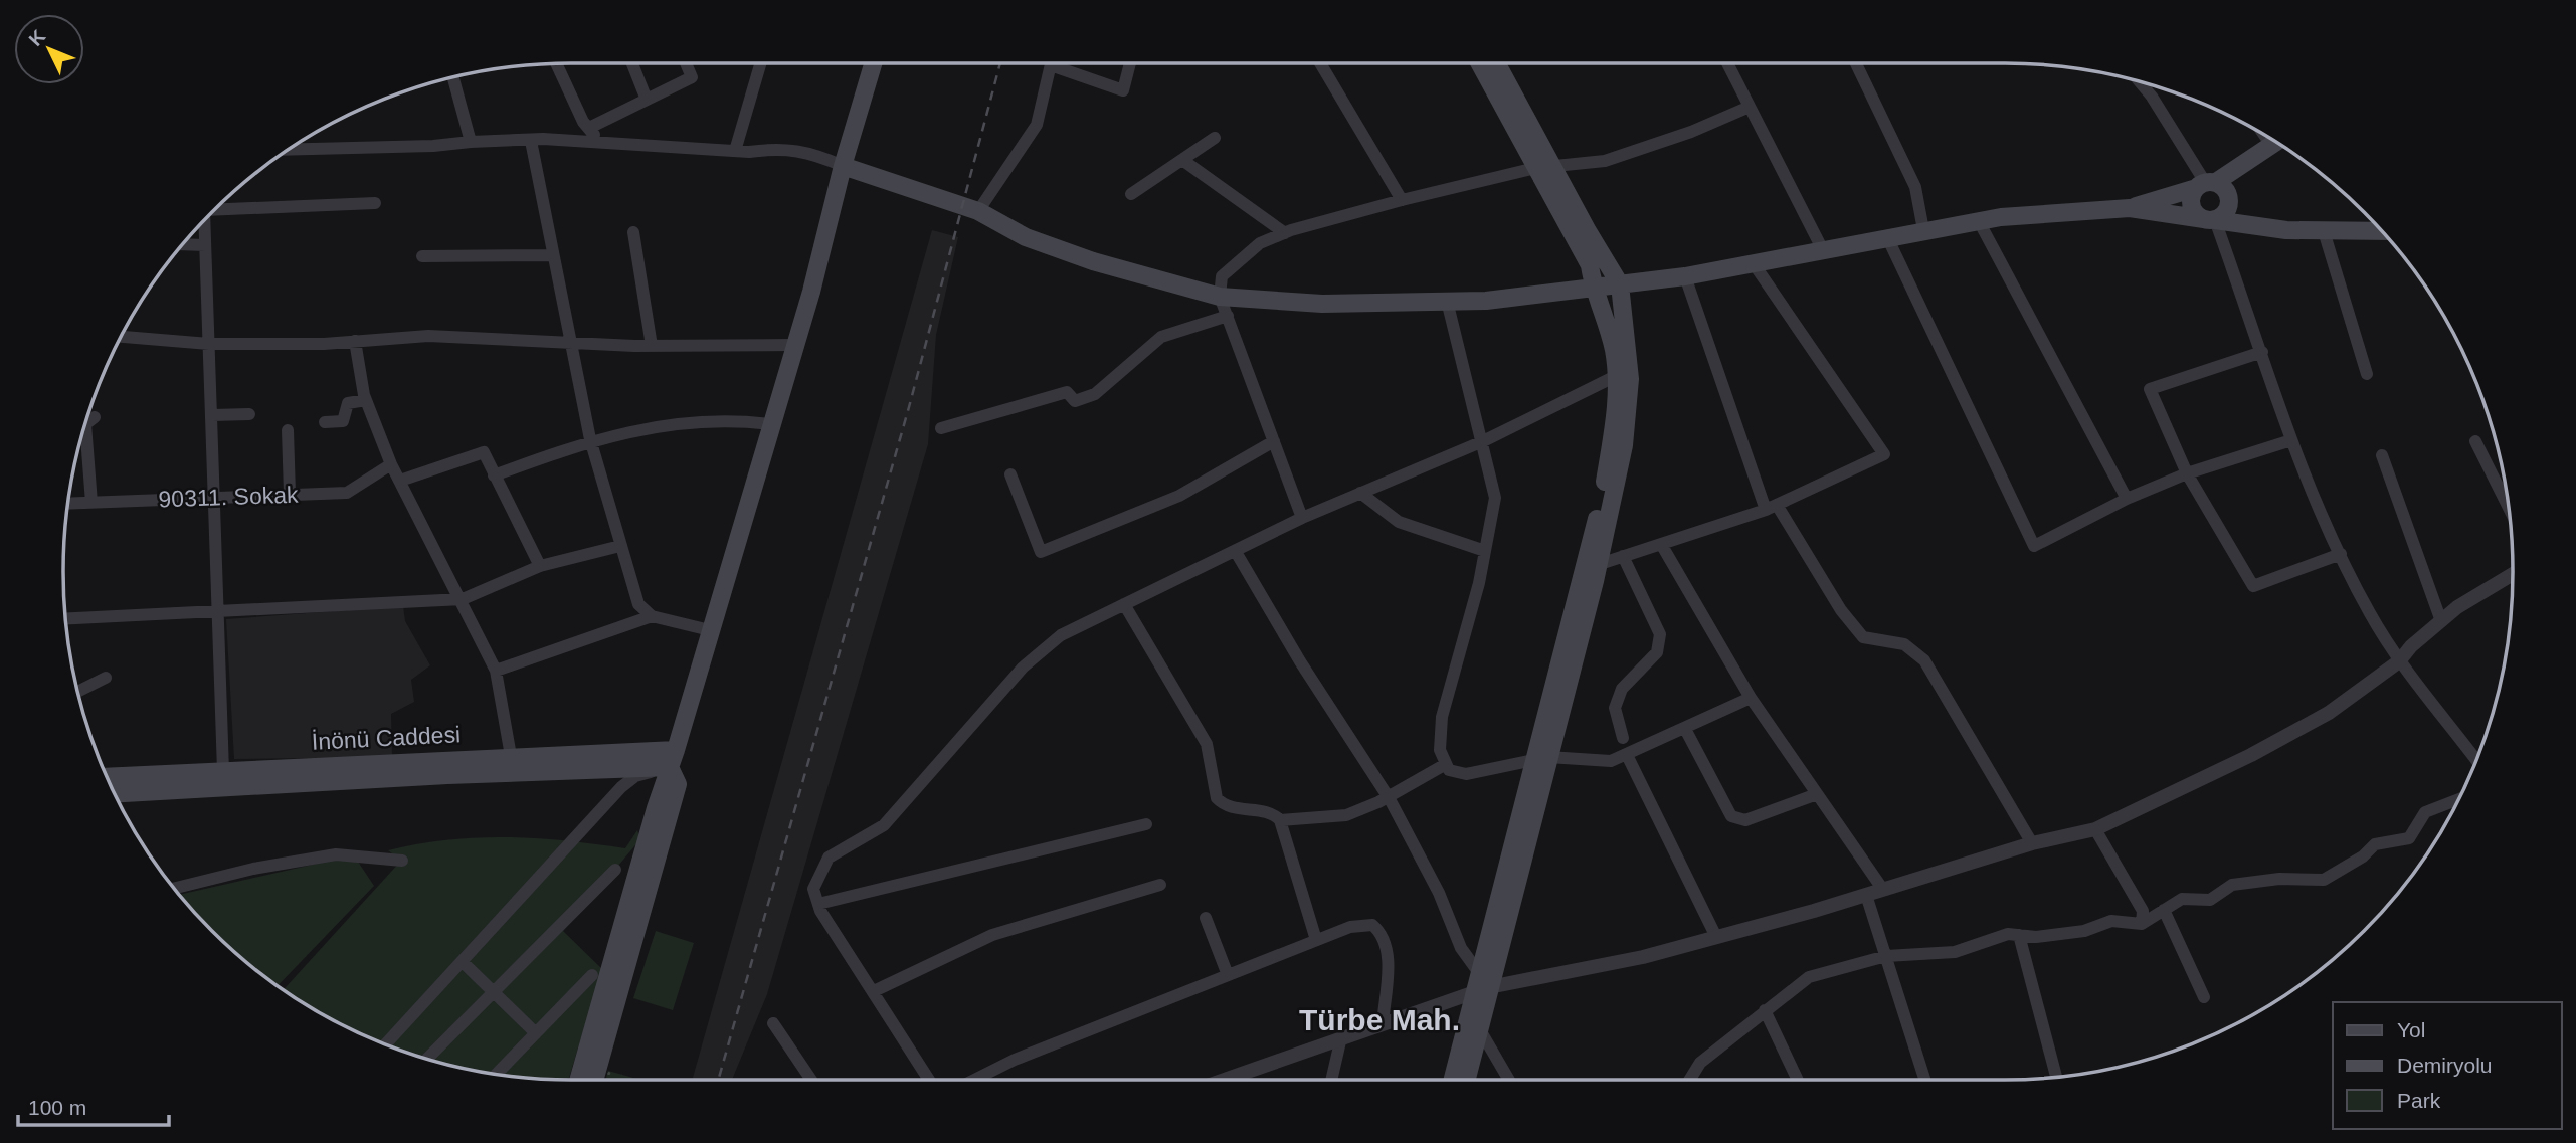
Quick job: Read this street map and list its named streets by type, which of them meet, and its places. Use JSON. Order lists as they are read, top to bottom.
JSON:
{
  "streets": {
    "main road": ["İnönü Caddesi"],
    "street": ["90311. Sokak"]
  },
  "districts": ["Türbe Mah."],
  "legend": ["Yol", "Demiryolu", "Park"],
  "scale_bar": "100 m",
  "north": "top left"
}
